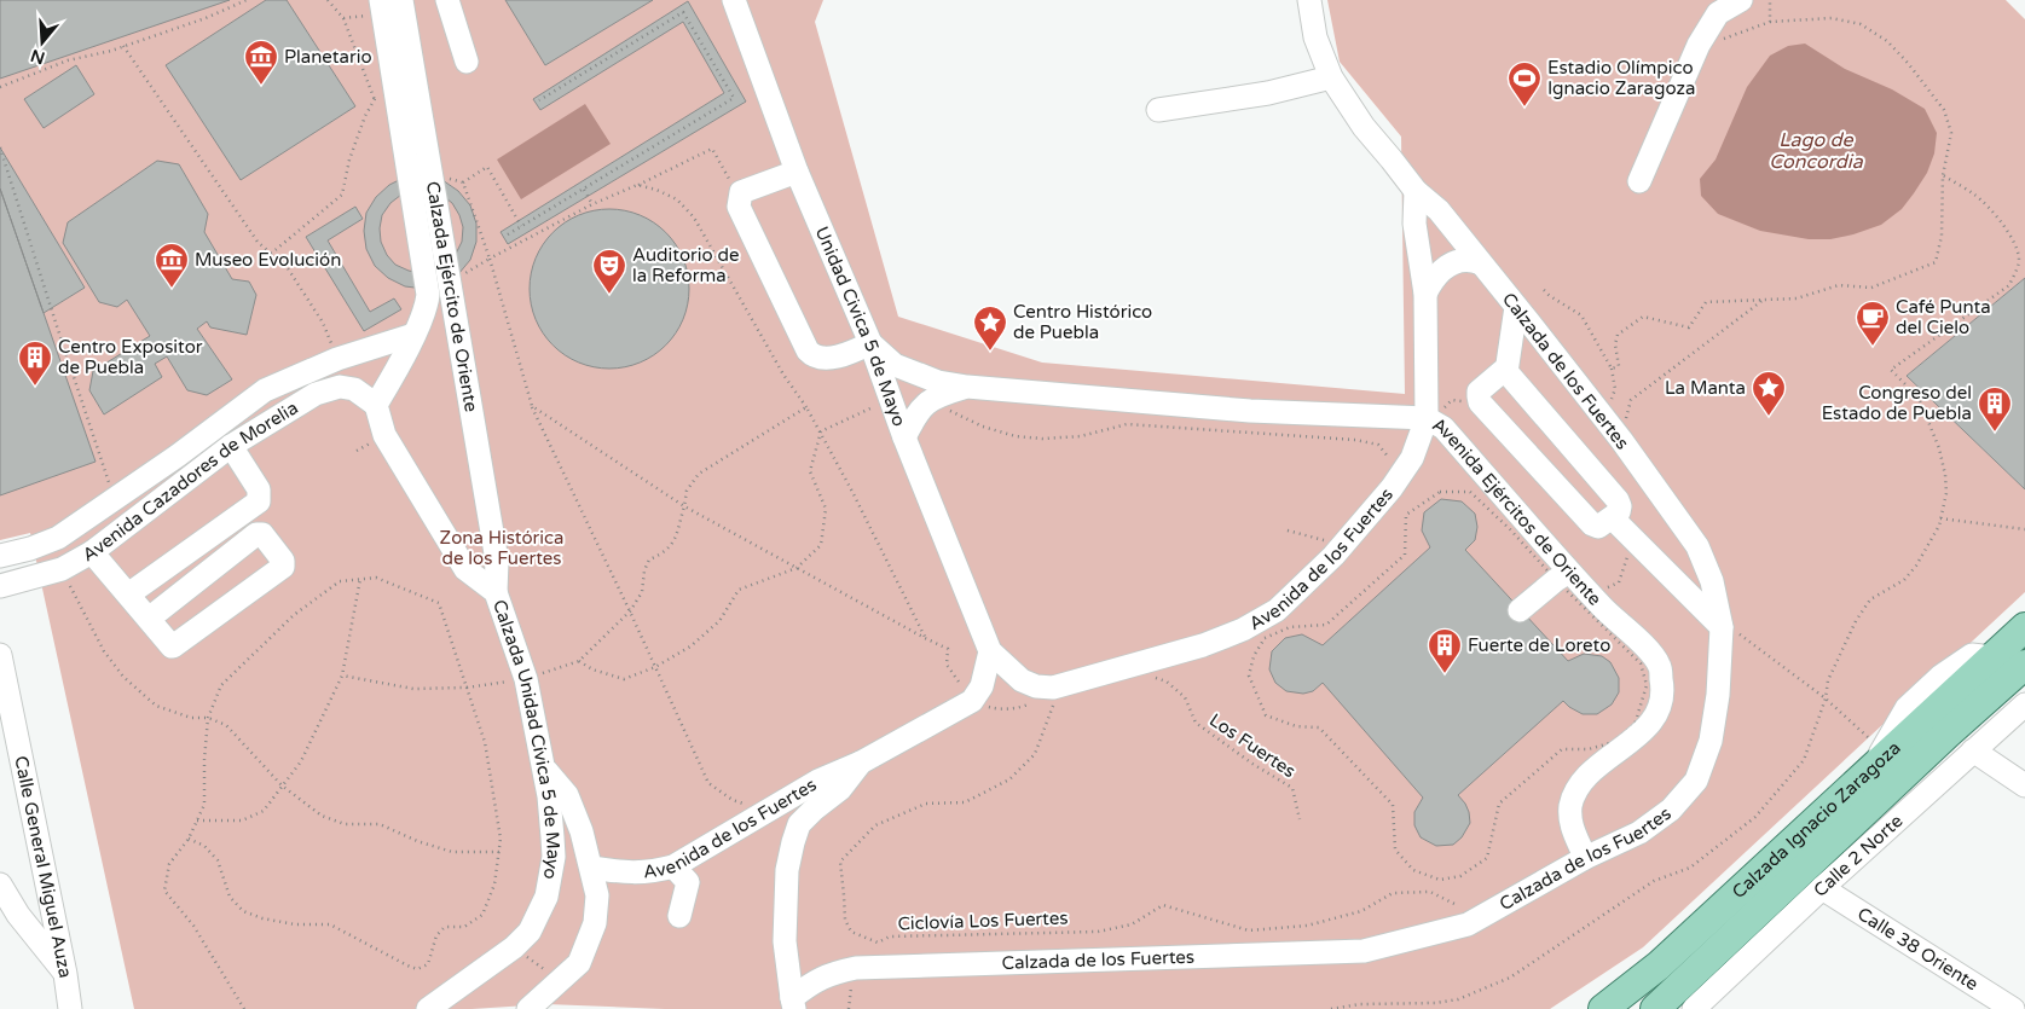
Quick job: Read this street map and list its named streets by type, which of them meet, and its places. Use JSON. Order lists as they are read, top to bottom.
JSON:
{
  "streets": {
    "main road": ["Calzada Ignacio Zaragoza"],
    "street": [
      "Calzada Ejército de Oriente",
      "Unidad Civica 5 de Mayo",
      "Calzada de los Fuertes",
      "Avenida Cazadores de Morelia",
      "Avenida Ejércitos de Oriente",
      "Avenida de los Fuertes",
      "Calzada Unidad Cívica 5 de Mayo",
      "Calle 2 Norte",
      "Calle General Miguel Auza",
      "Calle 38 Oriente"
    ],
    "path": ["Los Fuertes", "Ciclovía Los Fuertes"]
  },
  "crossings": [
    ["Calzada Ejército de Oriente", "Calzada Unidad Cívica 5 de Mayo"],
    ["Unidad Civica 5 de Mayo", "Avenida Ejércitos de Oriente"],
    ["Unidad Civica 5 de Mayo", "Avenida de los Fuertes"],
    ["Unidad Civica 5 de Mayo", "Ciclovía Los Fuertes"],
    ["Calzada de los Fuertes", "Avenida Ejércitos de Oriente"],
    ["Calzada de los Fuertes", "Avenida de los Fuertes"],
    ["Avenida Cazadores de Morelia", "Calzada Unidad Cívica 5 de Mayo"],
    ["Avenida Ejércitos de Oriente", "Avenida de los Fuertes"],
    ["Avenida de los Fuertes", "Ciclovía Los Fuertes"],
    ["Calle 2 Norte", "Calle 38 Oriente"]
  ],
  "water": ["Lago de Concordia"],
  "parks": ["Zona Histórica de los Fuertes"],
  "places": {
    "museum": ["Planetario", "Museo Evolución"],
    "sports": ["Estadio Olímpico Ignacio Zaragoza"],
    "theatre": ["Auditorio de la Reforma"],
    "cafe": ["Café Punta del Cielo"],
    "place": ["Centro Histórico de Puebla", "La Manta"],
    "building": ["Centro Expositor de Puebla", "Congreso del Estado de Puebla", "Fuerte de Loreto"]
  },
  "north": "bottom"
}
